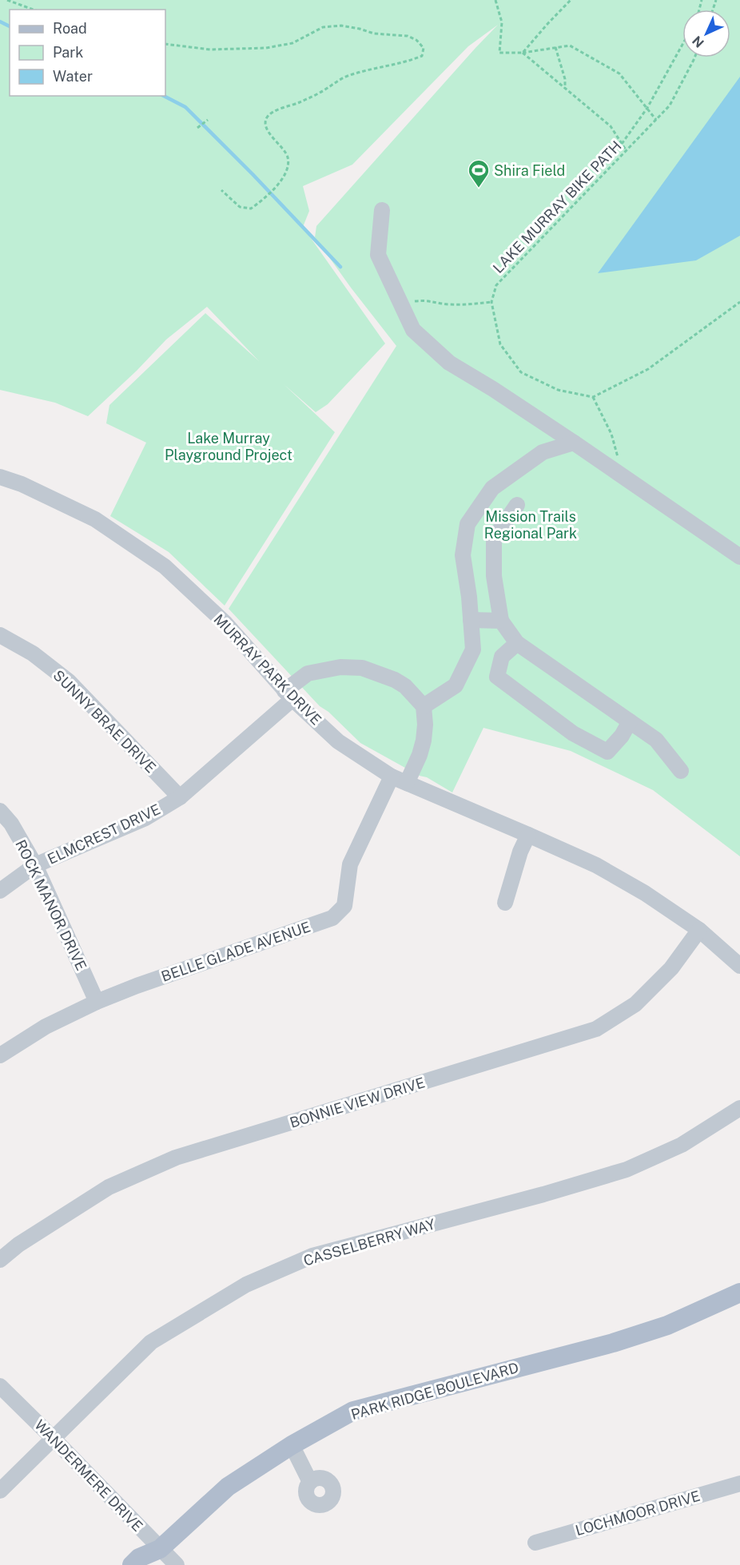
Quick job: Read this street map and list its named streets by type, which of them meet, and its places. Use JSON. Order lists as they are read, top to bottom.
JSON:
{
  "streets": {
    "main road": ["PARK RIDGE BOULEVARD"],
    "street": [
      "MURRAY PARK DRIVE",
      "SUNNY BRAE DRIVE",
      "ELMCREST DRIVE",
      "ROCK MANOR DRIVE",
      "BELLE GLADE AVENUE",
      "BONNIE VIEW DRIVE",
      "CASSELBERRY WAY",
      "WANDERMERE DRIVE",
      "LOCHMOOR DRIVE"
    ],
    "path": ["LAKE MURRAY BIKE PATH"]
  },
  "crossings": [
    ["MURRAY PARK DRIVE", "ELMCREST DRIVE"],
    ["MURRAY PARK DRIVE", "BELLE GLADE AVENUE"],
    ["MURRAY PARK DRIVE", "BONNIE VIEW DRIVE"],
    ["SUNNY BRAE DRIVE", "ELMCREST DRIVE"],
    ["ELMCREST DRIVE", "ROCK MANOR DRIVE"],
    ["ROCK MANOR DRIVE", "BELLE GLADE AVENUE"],
    ["CASSELBERRY WAY", "WANDERMERE DRIVE"],
    ["PARK RIDGE BOULEVARD", "WANDERMERE DRIVE"]
  ],
  "parks": ["Lake Murray Playground Project", "Mission Trails Regional Park"],
  "places": {
    "sports": ["Shira Field"]
  },
  "legend": ["Road", "Park", "Water"],
  "north": "bottom left"
}
